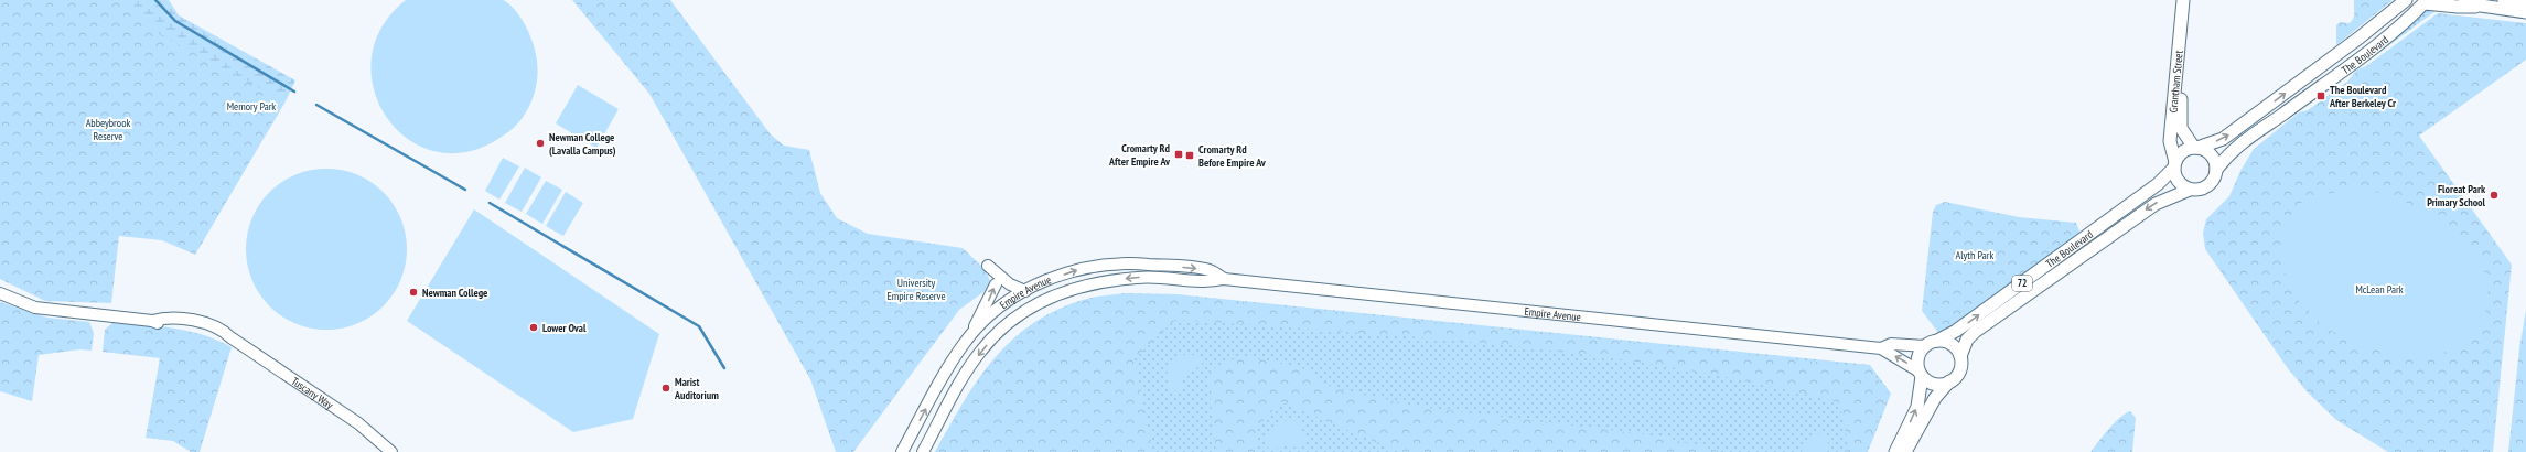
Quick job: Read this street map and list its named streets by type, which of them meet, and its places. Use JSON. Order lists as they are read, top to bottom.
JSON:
{
  "streets": {
    "main road": [
      "The Boulevard",
      "Grantham Street",
      "72",
      "Empire Avenue",
      "Tuscany Way"
    ]
  },
  "crossings": [
    ["The Boulevard", "Grantham Street"],
    ["The Boulevard", "72"],
    ["The Boulevard", "Empire Avenue"],
    ["Grantham Street", "72"],
    ["72", "Empire Avenue"]
  ],
  "parks": [
    "Memory Park",
    "Abbeybrook Reserve",
    "Alyth Park",
    "University Empire Reserve",
    "McLean Park"
  ],
  "places": {
    "transit": ["The Boulevard After Berkeley Cr", "Cromarty Rd After Empire Av", "Cromarty Rd Before Empire Av"],
    "other": [
      "Newman College (Lavalla Campus)",
      "Floreat Park Primary School",
      "Newman College",
      "Lower Oval",
      "Marist Auditorium"
    ]
  }
}
